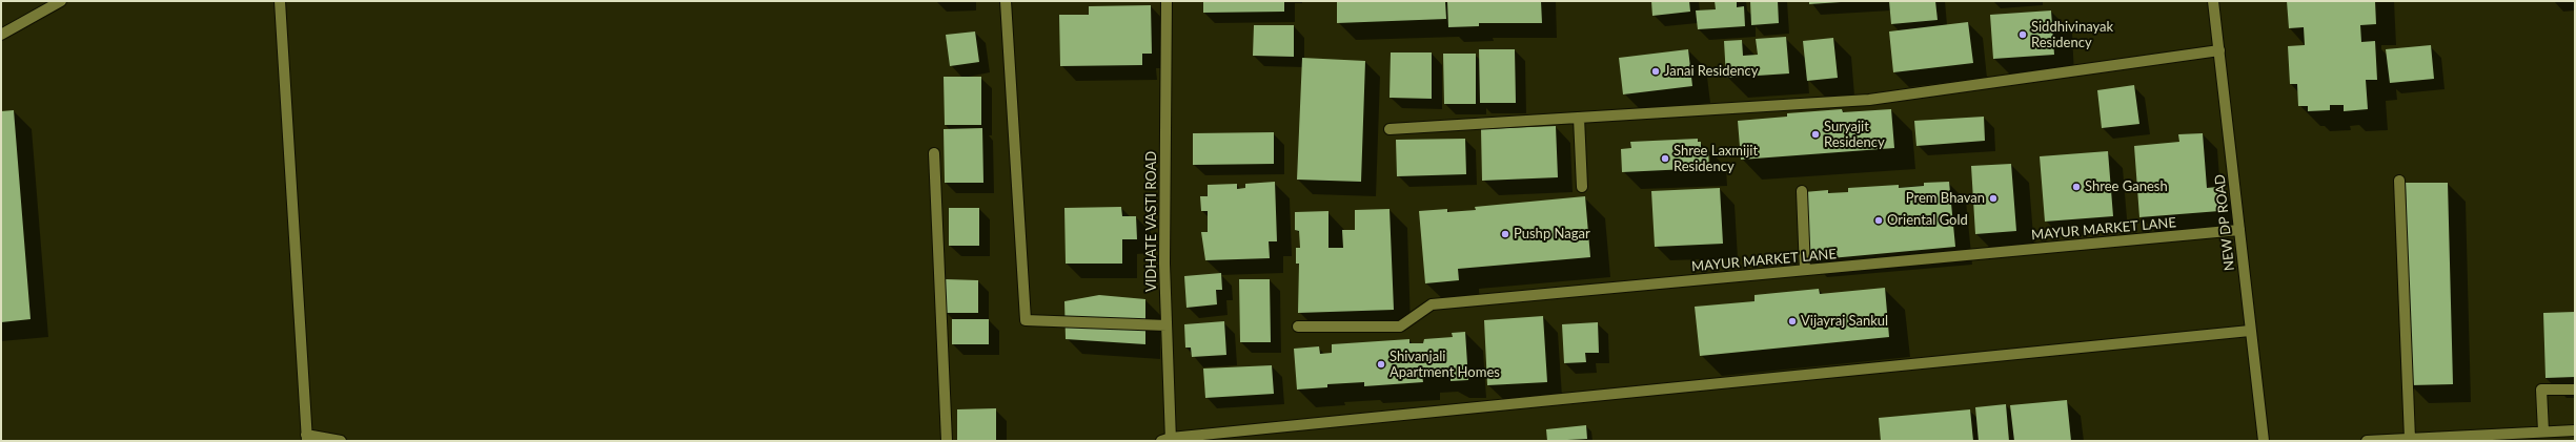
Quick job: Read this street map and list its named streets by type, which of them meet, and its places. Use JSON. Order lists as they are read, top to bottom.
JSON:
{
  "streets": {
    "street": ["VIDHATE VASTI ROAD", "NEW DP ROAD", "MAYUR MARKET LANE"]
  },
  "crossings": [
    ["NEW DP ROAD", "MAYUR MARKET LANE"]
  ],
  "places": [
    "Siddhivinayak Residency",
    "Janai Residency",
    "Suryajit Residency",
    "Shree Laxmijit Residency",
    "Shree Ganesh",
    "Prem Bhavan",
    "Oriental Gold",
    "Pushp Nagar",
    "Vijayraj Sankul",
    "Shivanjali Apartment Homes"
  ]
}
